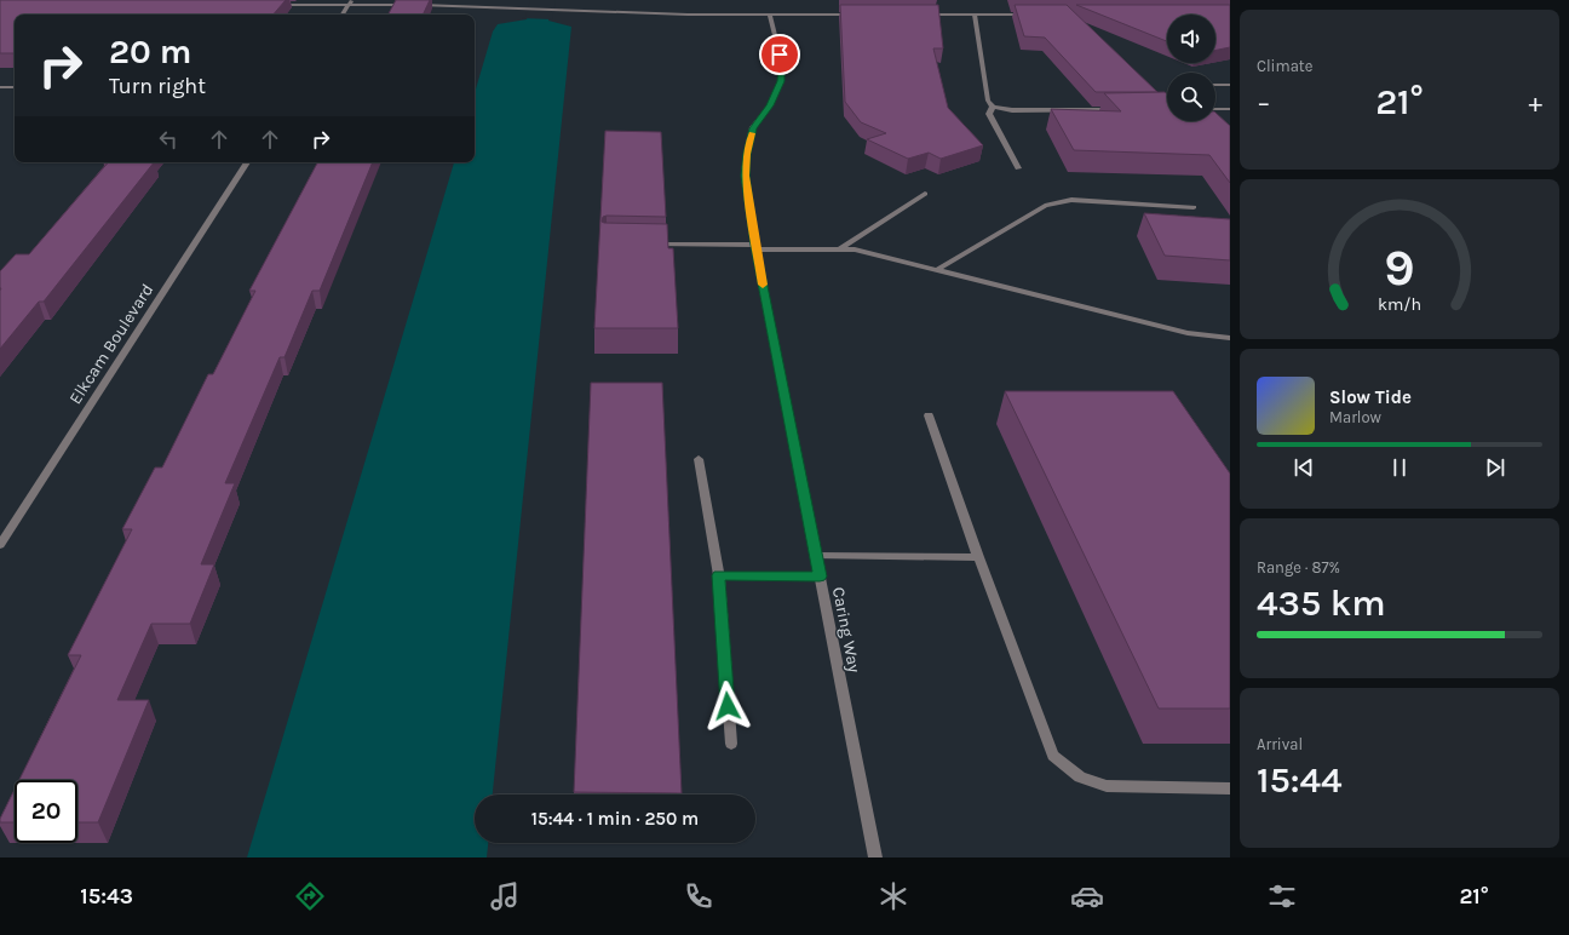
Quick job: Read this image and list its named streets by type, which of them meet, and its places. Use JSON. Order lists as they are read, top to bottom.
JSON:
{
  "streets": {
    "street": ["Elkcam Boulevard", "Caring Way"]
  },
  "page": {
    "tile": [
      "Climate",
      ["Range · 87%", "435 km"],
      ["Arrival", "15:44"]
    ],
    "turn": ["20 m", "Turn right"],
    "heat": ["−", "21°", "+"],
    "song": ["Slow Tide", "Marlow"],
    "limit": "20",
    "trip": "15:44 · 1 min · 250 m",
    "tabs": ["15:43", "21°"],
    "gauge": ["9", "km/h"]
  }
}
